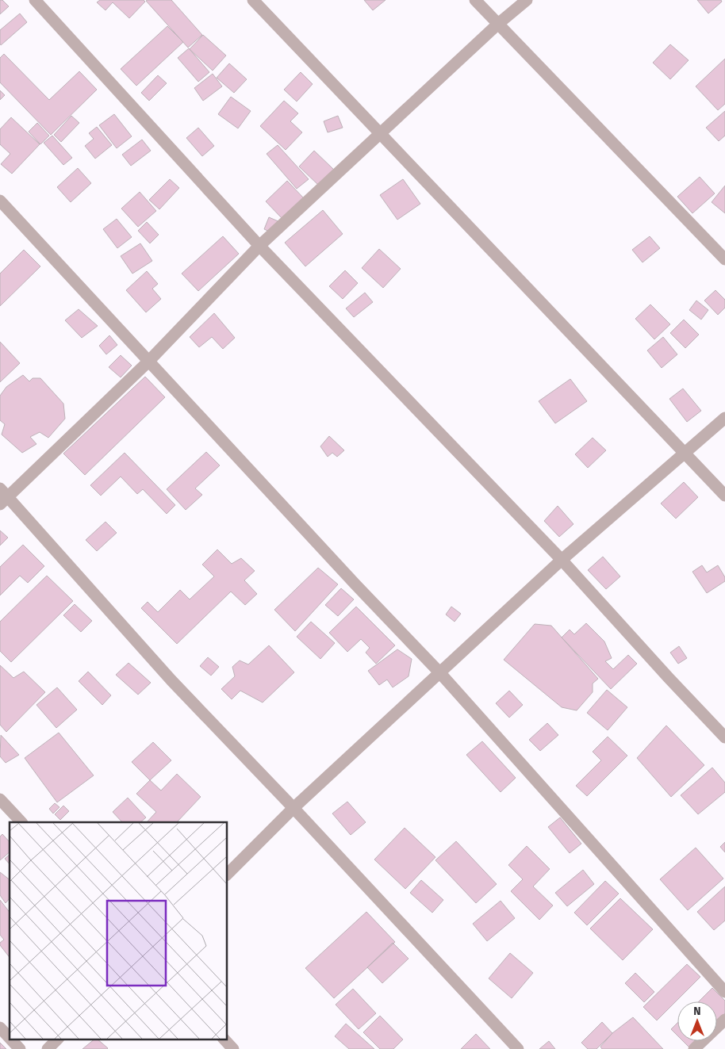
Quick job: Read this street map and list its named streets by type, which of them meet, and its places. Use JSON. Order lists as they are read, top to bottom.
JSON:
{
  "north": "top"
}
